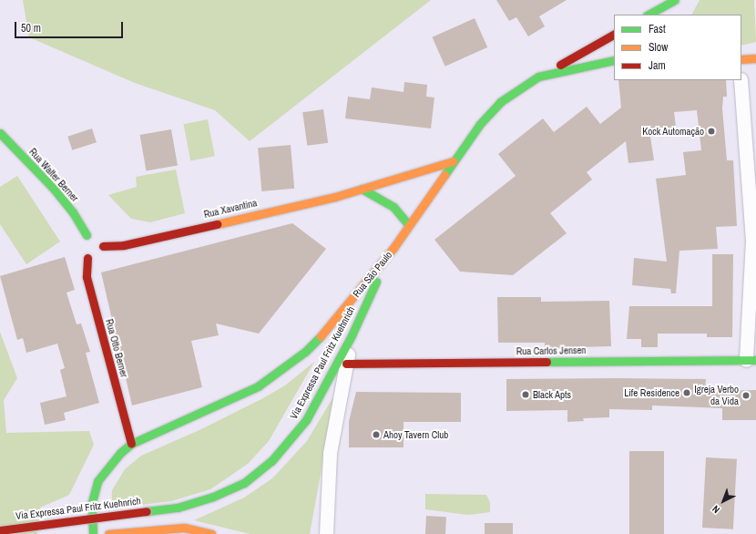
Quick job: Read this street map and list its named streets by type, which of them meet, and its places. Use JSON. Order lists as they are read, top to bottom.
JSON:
{
  "streets": {
    "main road": [
      "Rua Walter Berner",
      "Rua Xavantina",
      "Rua São Paulo",
      "Rua Otto Berner",
      "Rua Carlos Jensen",
      "Via Expressa Paul Fritz Kuehnrich"
    ]
  },
  "crossings": [
    ["Rua Xavantina", "Rua São Paulo"],
    ["Rua São Paulo", "Rua Otto Berner"],
    ["Rua São Paulo", "Via Expressa Paul Fritz Kuehnrich"]
  ],
  "places": [
    "Kock Automação",
    "Life Residence",
    "Black Apts",
    "Igreja Verbo da Vida",
    "Ahoy Tavern Club"
  ],
  "legend": ["Fast", "Slow", "Jam"],
  "scale_bar": "50 m",
  "north": "bottom left"
}
